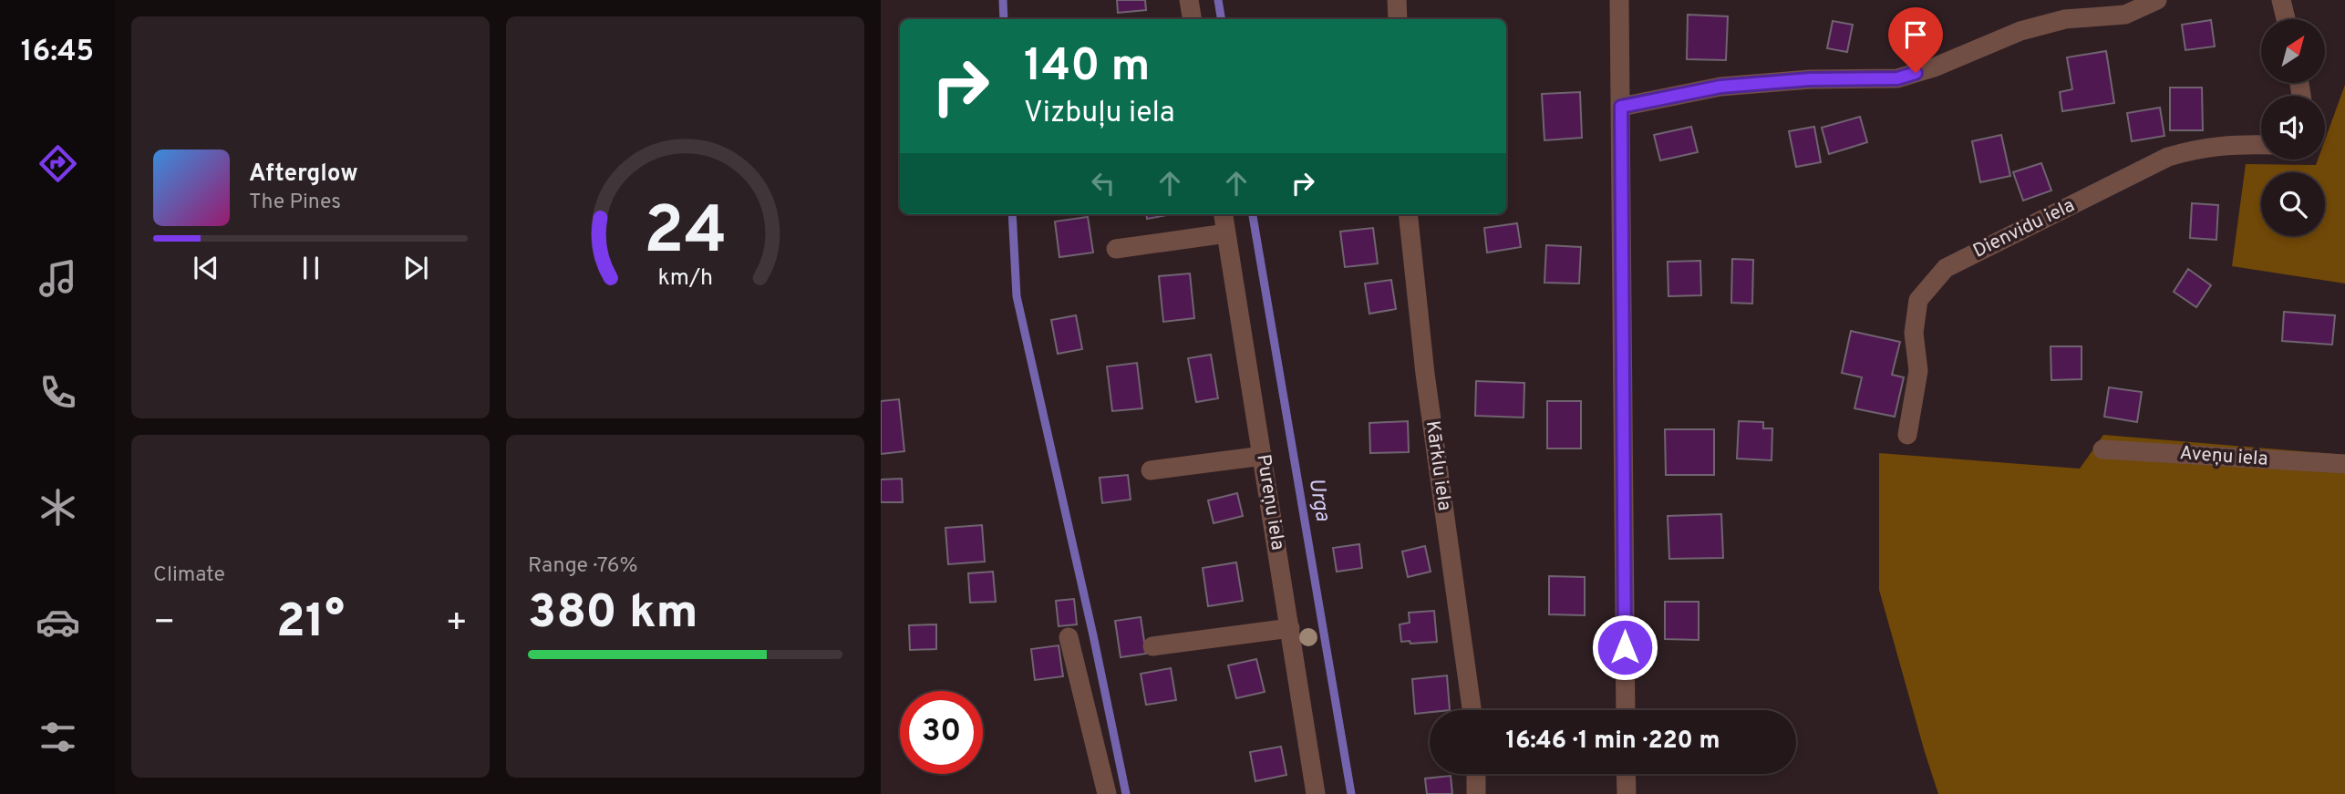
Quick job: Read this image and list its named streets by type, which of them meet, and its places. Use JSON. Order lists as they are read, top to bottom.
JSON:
{
  "streets": {
    "street": [
      "Dienvidu iela",
      "Aveņu iela",
      "Kārklu iela",
      "Pureņu iela"
    ]
  },
  "water": ["Urga"],
  "north": "top right",
  "page": {
    "tabs": "16:45",
    "turn": ["140 m", "Vizbuļu iela"],
    "song": ["Afterglow", "The Pines"],
    "tile": [
      "Climate",
      ["Range · 76%", "380 km"]
    ],
    "heat": ["−", "21°", "+"],
    "limit": "30",
    "trip": "16:46 · 1 min · 220 m",
    "gauge": ["24", "km/h"]
  }
}
